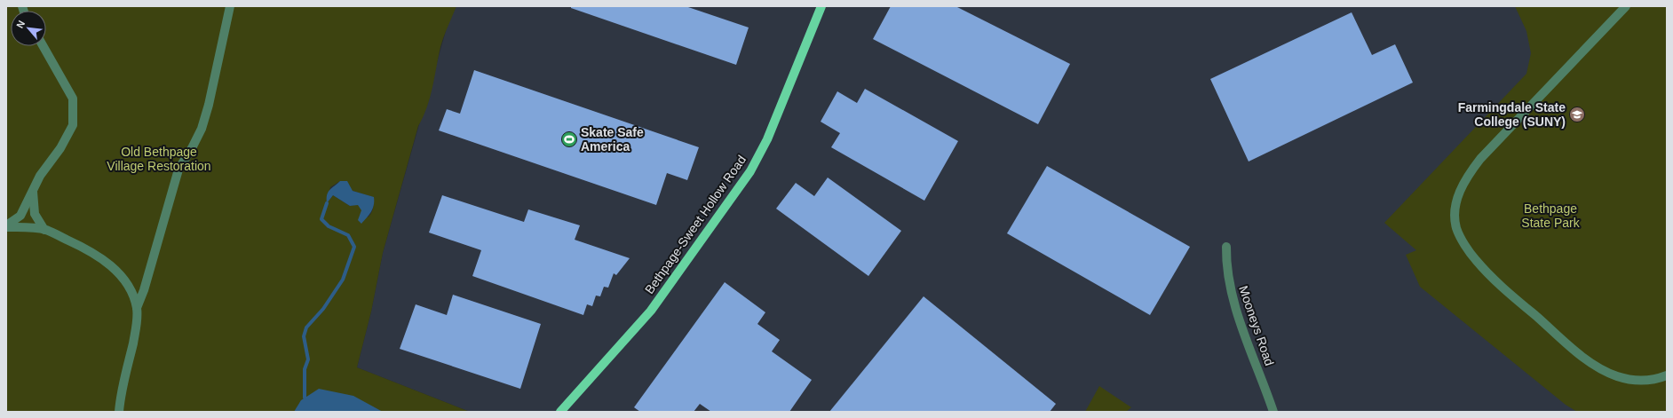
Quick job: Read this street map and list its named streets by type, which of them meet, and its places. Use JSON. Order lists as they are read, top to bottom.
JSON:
{
  "streets": {
    "main road": ["Bethpage-Sweet Hollow Road"],
    "street": ["Mooneys Road"]
  },
  "parks": ["Old Bethpage Village Restoration", "Bethpage State Park"],
  "places": {
    "school or university": ["Farmingdale State College (SUNY)"],
    "sports": ["Skate Safe America"]
  },
  "north": "top left"
}
